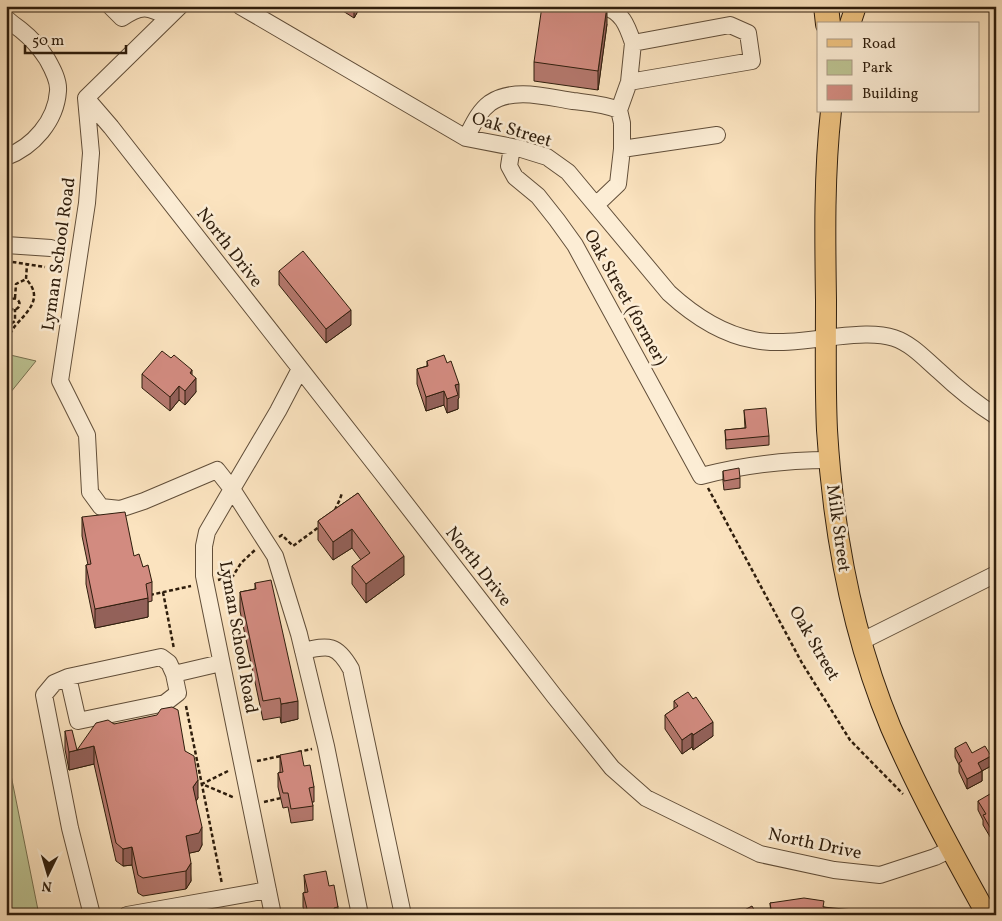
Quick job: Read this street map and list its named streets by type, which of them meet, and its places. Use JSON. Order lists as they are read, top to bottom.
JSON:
{
  "streets": {
    "main road": ["Milk Street"],
    "street": [
      "Oak Street",
      "North Drive",
      "Lyman School Road",
      "Oak Street (former)"
    ]
  },
  "crossings": [
    ["Oak Street", "Oak Street (former)"],
    ["Oak Street", "Milk Street"],
    ["North Drive", "Lyman School Road"],
    ["North Drive", "Milk Street"]
  ],
  "legend": ["Road", "Park", "Building"],
  "scale_bar": "50 m",
  "north": "bottom"
}
